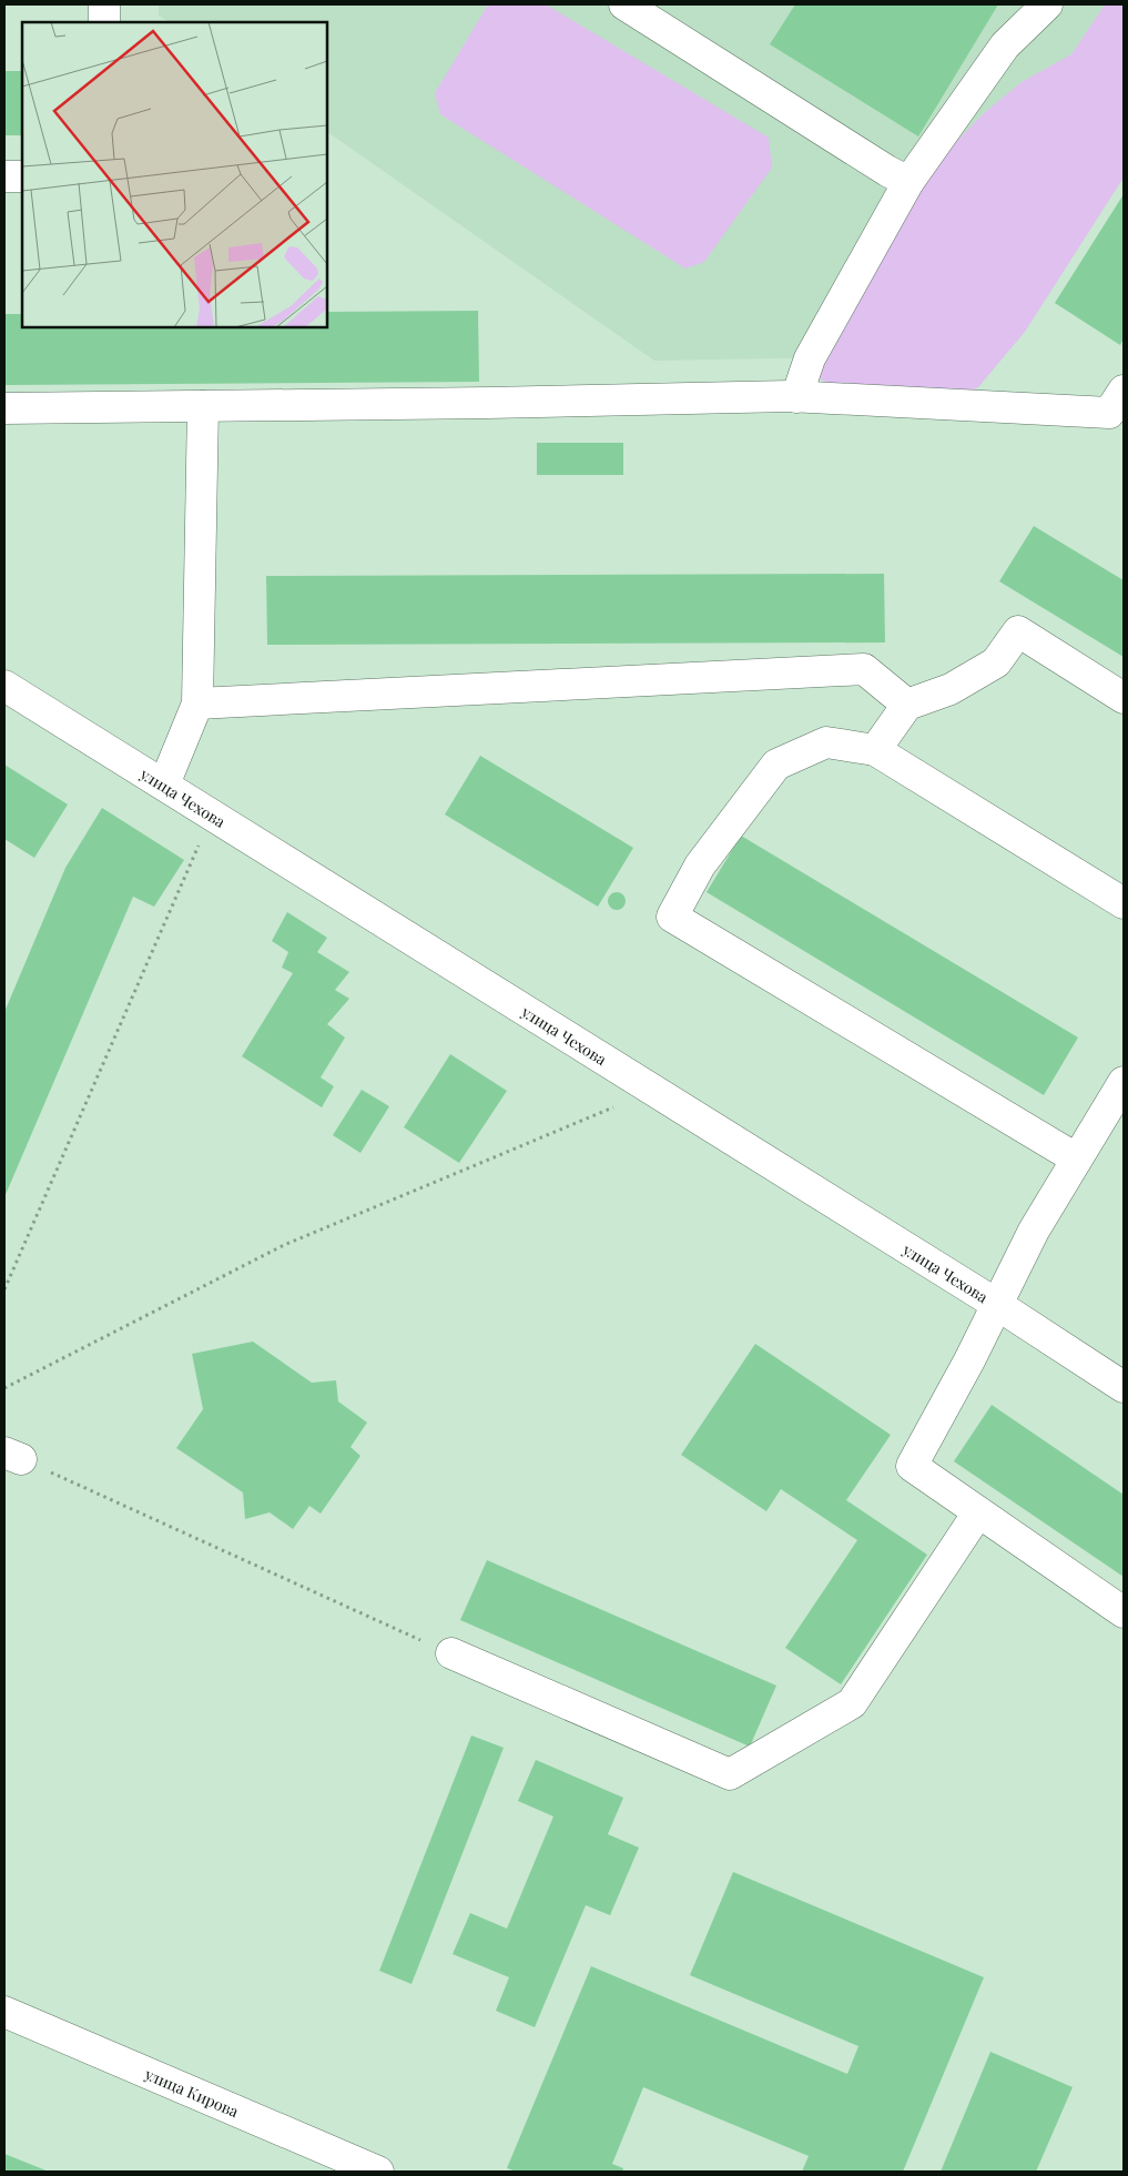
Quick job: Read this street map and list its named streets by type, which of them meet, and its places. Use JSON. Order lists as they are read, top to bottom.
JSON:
{
  "streets": {
    "main road": ["улица Чехова", "улица Кирова"]
  }
}
